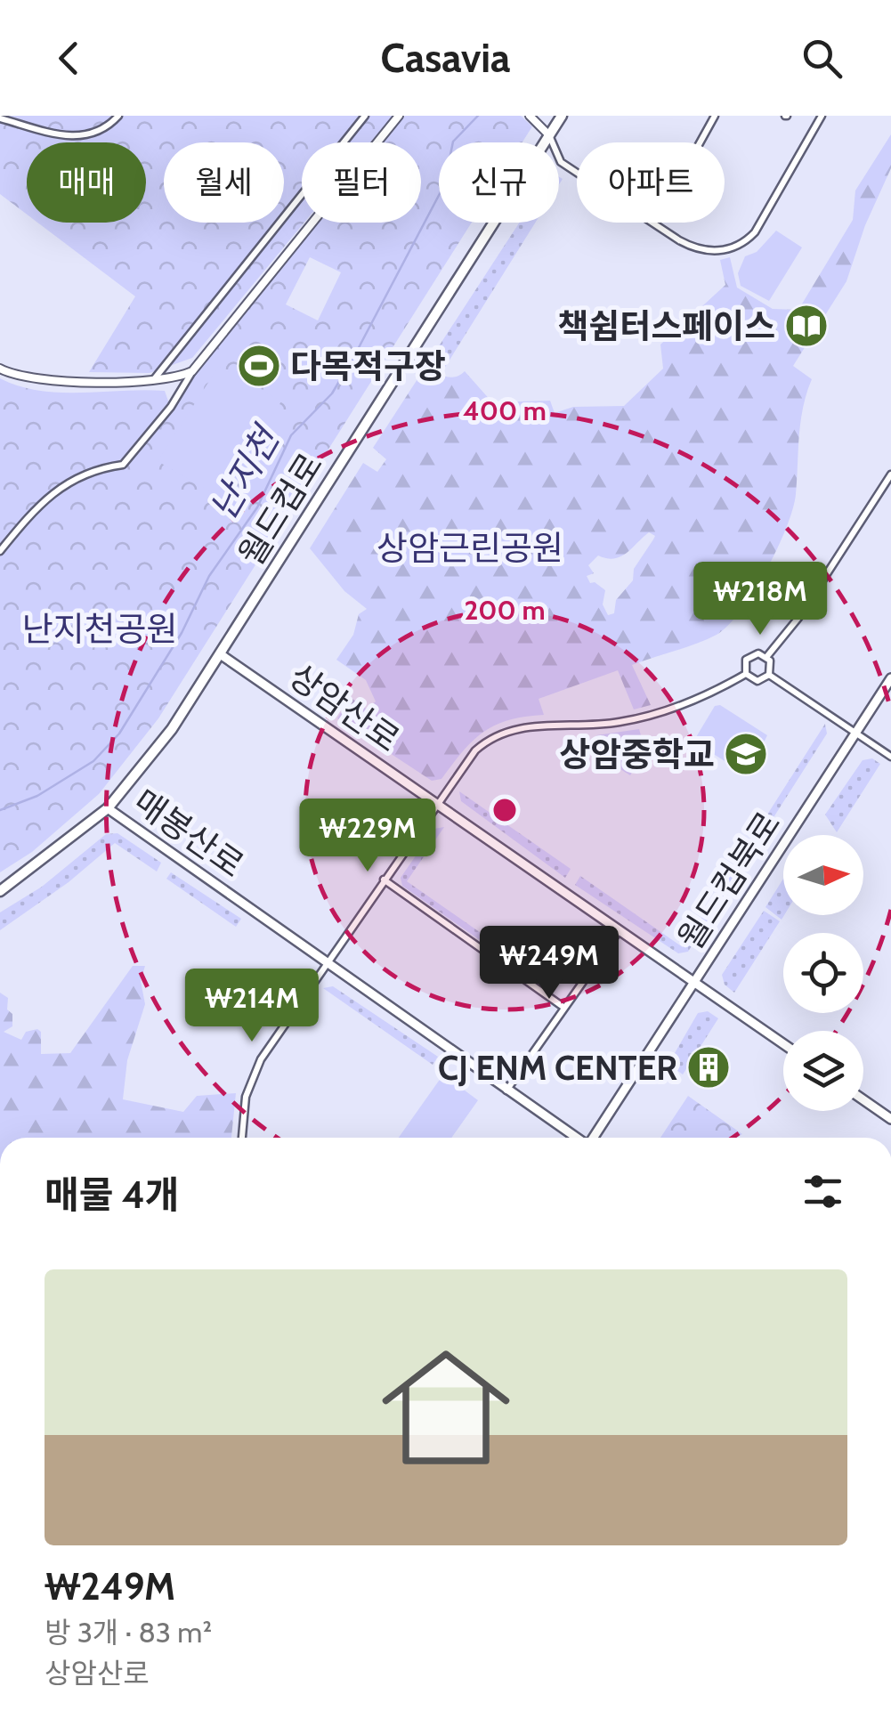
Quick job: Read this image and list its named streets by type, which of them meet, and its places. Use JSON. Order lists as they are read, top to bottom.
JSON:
{
  "streets": {
    "main road": [
      "월드컵로",
      "상암산로",
      "매봉산로",
      "월드컵북로"
    ]
  },
  "crossings": [
    ["월드컵로", "상암산로"],
    ["월드컵로", "매봉산로"],
    ["상암산로", "월드컵북로"]
  ],
  "water": ["난지천"],
  "parks": ["상암근린공원", "난지천공원"],
  "places": {
    "library": ["책쉼터스페이스"],
    "sports": ["다목적구장"],
    "school or university": ["상암중학교"],
    "building": ["CJ ENM CENTER"]
  },
  "north": "right",
  "page": {
    "header": "Casavia",
    "chip": [
      "매매",
      "월세",
      "필터",
      "신규",
      "아파트"
    ],
    "price": [
      "₩218M",
      "₩229M",
      "₩249M",
      "₩214M"
    ],
    "heading": "매물 4개",
    "list": [
      {
        "name": "₩249M",
        "note": "방 3개 · 83 m² · 상암산로"
      }
    ]
  },
  "rings": ["400 m", "200 m"]
}
